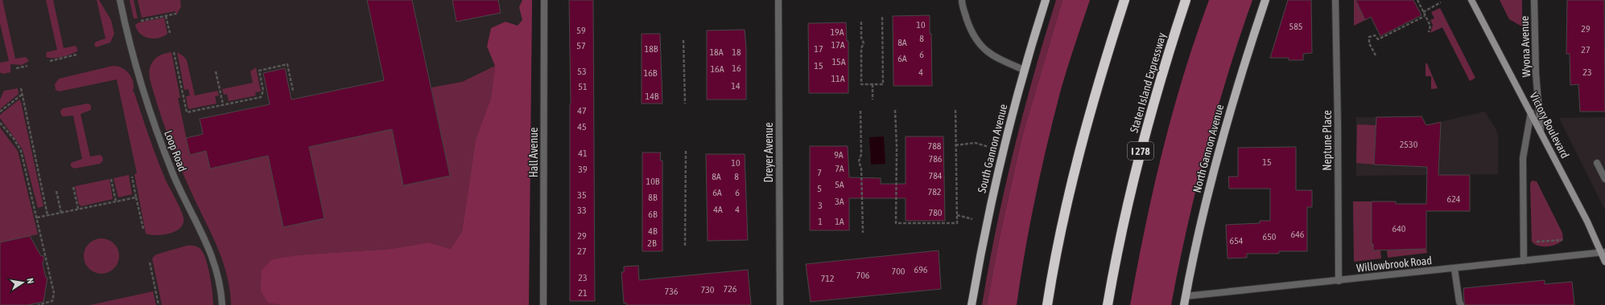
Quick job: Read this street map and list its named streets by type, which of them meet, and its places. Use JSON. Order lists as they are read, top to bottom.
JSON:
{
  "streets": {
    "highway": ["Staten Island Expressway", "I 278"],
    "main road": ["Victory Boulevard", "South Gannon Avenue", "North Gannon Avenue"],
    "street": [
      "Wyona Avenue",
      "Neptune Place",
      "Loop Road",
      "Hall Avenue",
      "Dreyer Avenue",
      "Willowbrook Road"
    ]
  },
  "crossings": [
    ["Wyona Avenue", "Victory Boulevard"],
    ["Victory Boulevard", "Willowbrook Road"],
    ["Neptune Place", "Willowbrook Road"],
    ["North Gannon Avenue", "Willowbrook Road"]
  ],
  "house_numbers": [
    "10",
    "585",
    "29",
    "59",
    "19A",
    "8",
    "8A",
    "17A",
    "57",
    "18B",
    "17",
    "27",
    "18A",
    "18",
    "6",
    "6A",
    "15A",
    "15",
    "16",
    "16A",
    "53",
    "4",
    "23",
    "16B",
    "11A",
    "14",
    "51",
    "14B",
    "47",
    "45",
    "2530",
    "788",
    "41",
    "9A",
    "786",
    "15",
    "10",
    "7A",
    "39",
    "7",
    "784",
    "8A",
    "8",
    "10B",
    "5A",
    "5",
    "782",
    "6A",
    "6",
    "35",
    "8B",
    "624",
    "3A",
    "3",
    "4A",
    "4",
    "33",
    "780",
    "6B",
    "1",
    "1A",
    "640",
    "4B",
    "646",
    "29",
    "650",
    "654",
    "2B",
    "27",
    "696",
    "700",
    "706",
    "23",
    "712",
    "726",
    "730",
    "736",
    "21"
  ],
  "north": "right"
}
